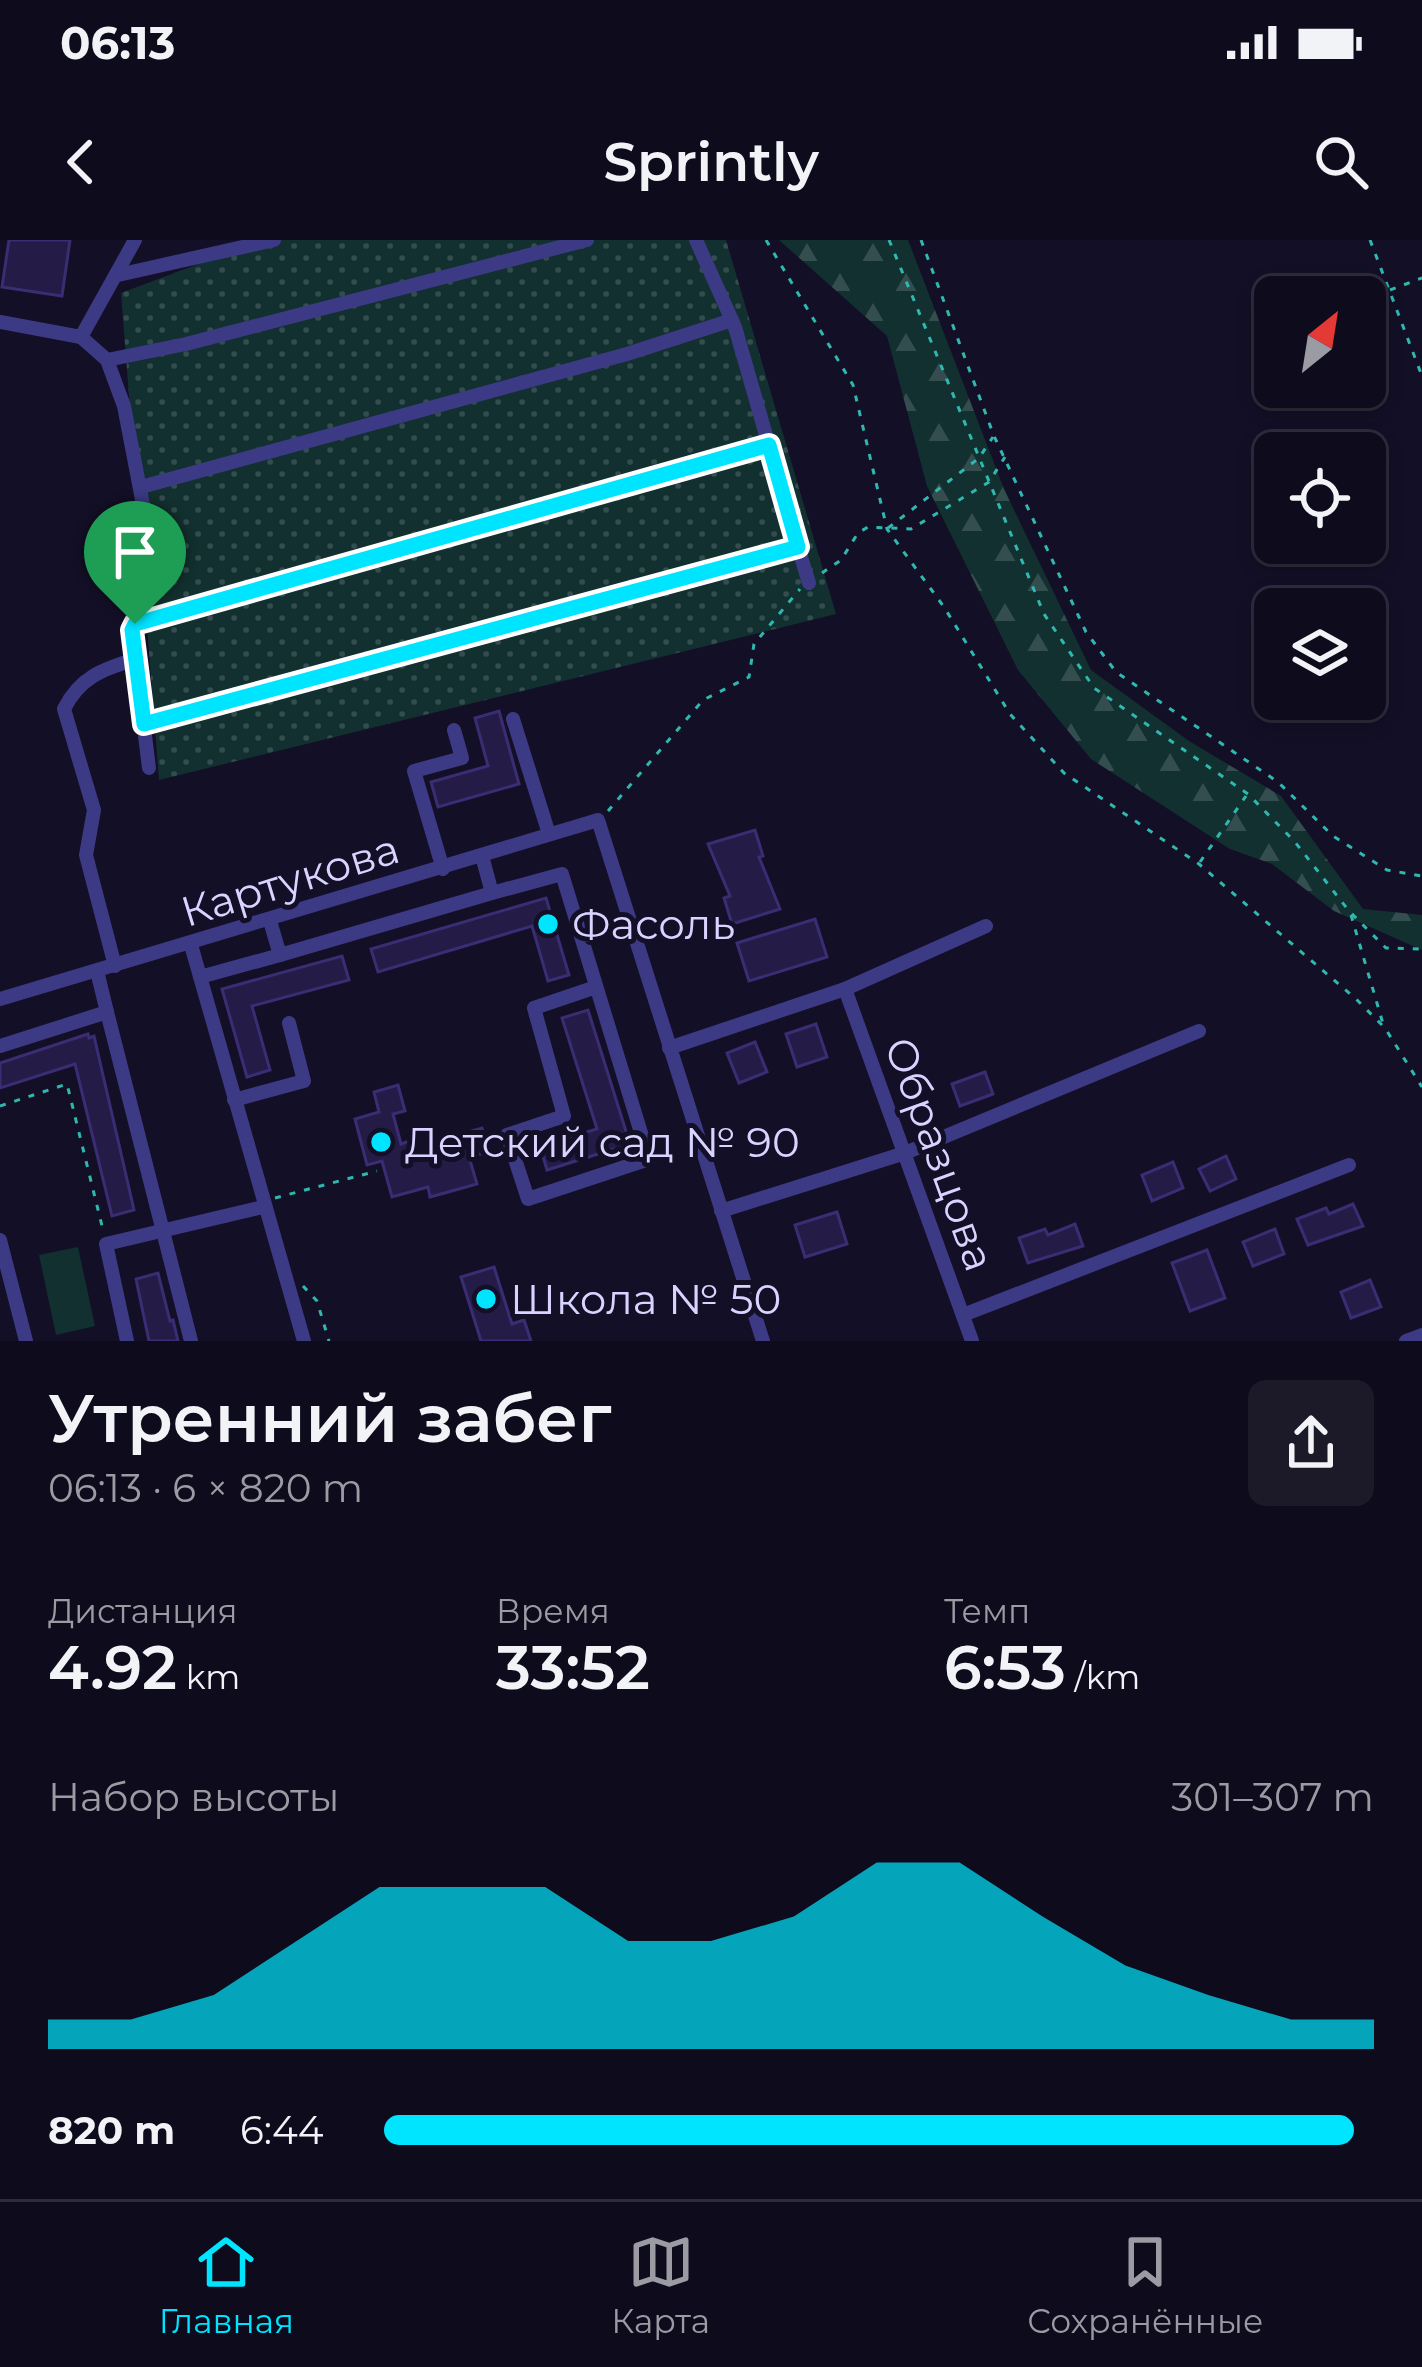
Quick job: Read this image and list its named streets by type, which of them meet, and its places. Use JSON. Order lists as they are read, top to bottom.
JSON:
{
  "streets": {
    "street": ["Картукова", "Образцова"]
  },
  "places": ["Фасоль", "Детский сад № 90", "Школа № 50"],
  "north": "top right",
  "page": {
    "status": "06:13",
    "header": "Sprintly",
    "heading": ["Утренний забег", "06:13 · 6 × 820 m"],
    "stats": [
      ["Дистанция", "4.92 km"],
      ["Время", "33:52"],
      ["Темп", "6:53 /km"]
    ],
    "chart": ["Набор высоты", "301–307 m"],
    "list": [
      {
        "name": "820 m",
        "note": "6:44"
      }
    ],
    "tabs": ["Главная", "Карта", "Сохранённые"]
  }
}
